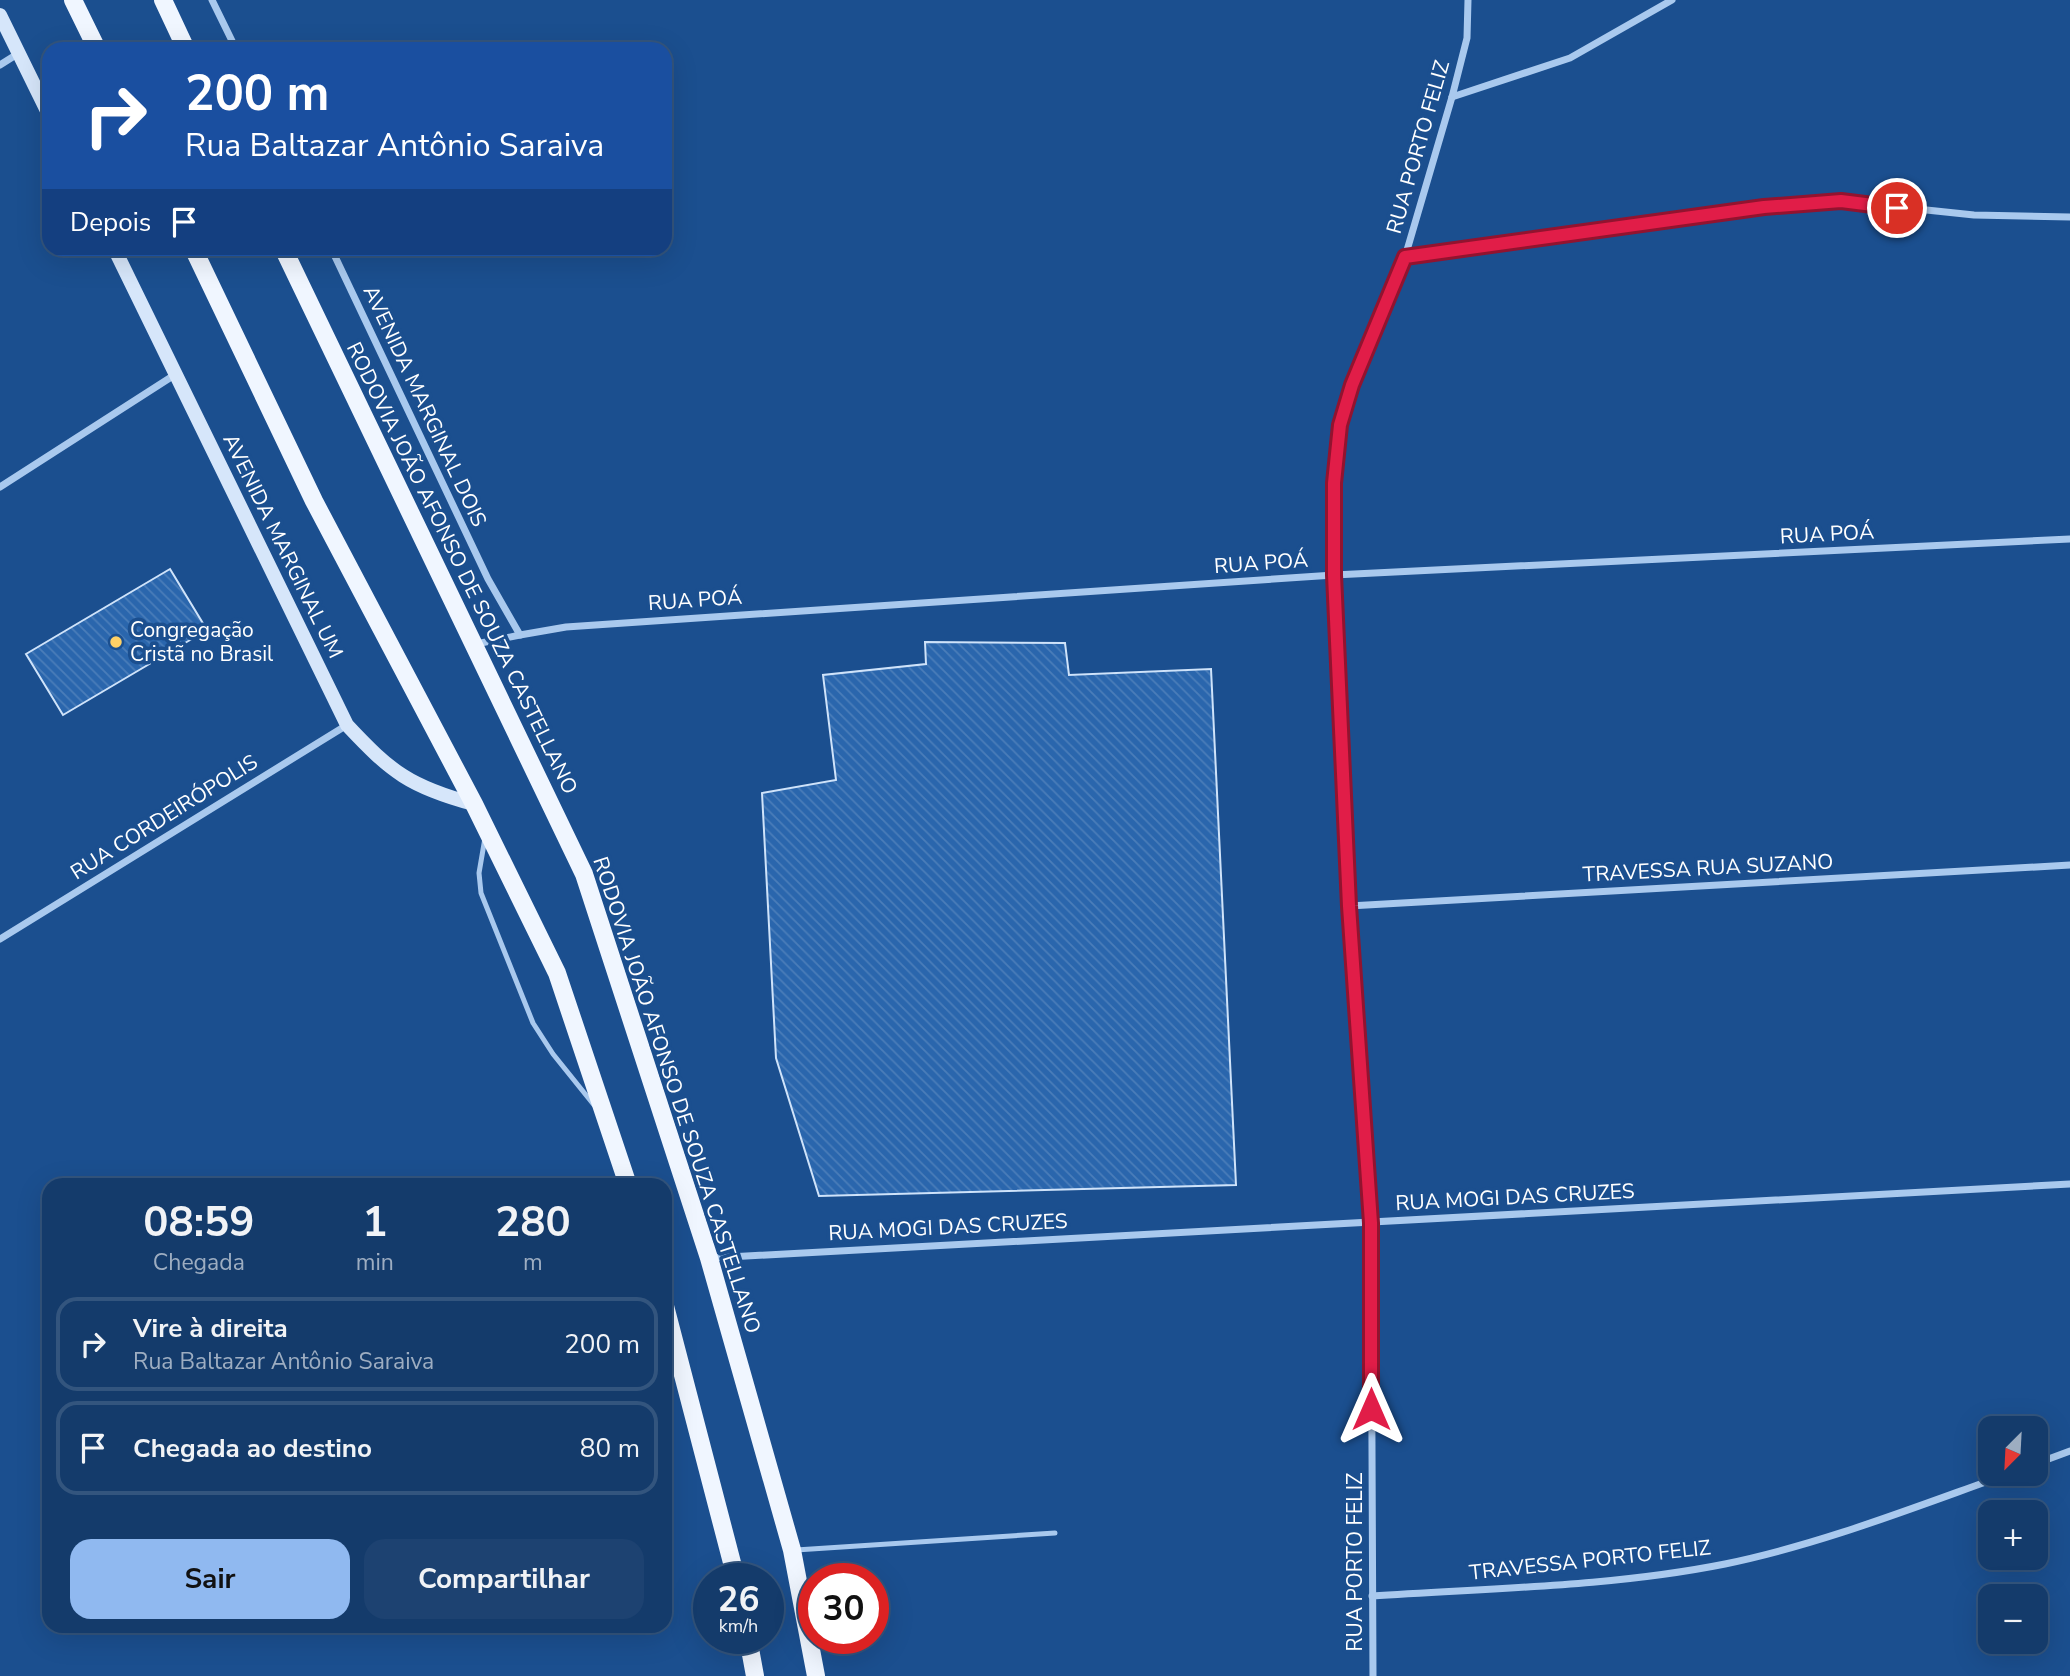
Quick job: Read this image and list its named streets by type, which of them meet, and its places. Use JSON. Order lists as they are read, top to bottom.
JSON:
{
  "streets": {
    "main road": ["AVENIDA MARGINAL UM", "RODOVIA JOÃO AFONSO DE SOUZA CASTELLANO"],
    "street": [
      "RUA PORTO FELIZ",
      "AVENIDA MARGINAL DOIS",
      "RUA POÁ",
      "RUA CORDEIRÓPOLIS",
      "TRAVESSA RUA SUZANO",
      "RUA MOGI DAS CRUZES",
      "TRAVESSA PORTO FELIZ"
    ]
  },
  "crossings": [
    ["RUA PORTO FELIZ", "RUA POÁ"],
    ["RUA PORTO FELIZ", "TRAVESSA RUA SUZANO"],
    ["RUA PORTO FELIZ", "RUA MOGI DAS CRUZES"],
    ["RUA PORTO FELIZ", "TRAVESSA PORTO FELIZ"],
    ["AVENIDA MARGINAL DOIS", "RUA POÁ"],
    ["RUA POÁ", "RODOVIA JOÃO AFONSO DE SOUZA CASTELLANO"],
    ["AVENIDA MARGINAL UM", "RUA CORDEIRÓPOLIS"],
    ["RODOVIA JOÃO AFONSO DE SOUZA CASTELLANO", "RUA MOGI DAS CRUZES"]
  ],
  "places": ["Congregação Cristã no Brasil"],
  "north": "bottom left",
  "page": {
    "turn": ["200 m", "Rua Baltazar Antônio Saraiva"],
    "then": "Depois",
    "eta": [
      "08:59",
      "Chegada",
      "1",
      "min",
      "280",
      "m"
    ],
    "list": [
      {
        "name": "Vire à direita",
        "note": "Rua Baltazar Antônio Saraiva",
        "value": "200 m"
      },
      {
        "name": "Chegada ao destino",
        "value": "80 m"
      }
    ],
    "map_buttons": ["+", "−"],
    "buttons": ["Sair", "Compartilhar"],
    "speed": "26 km/h",
    "limit": "30"
  }
}
